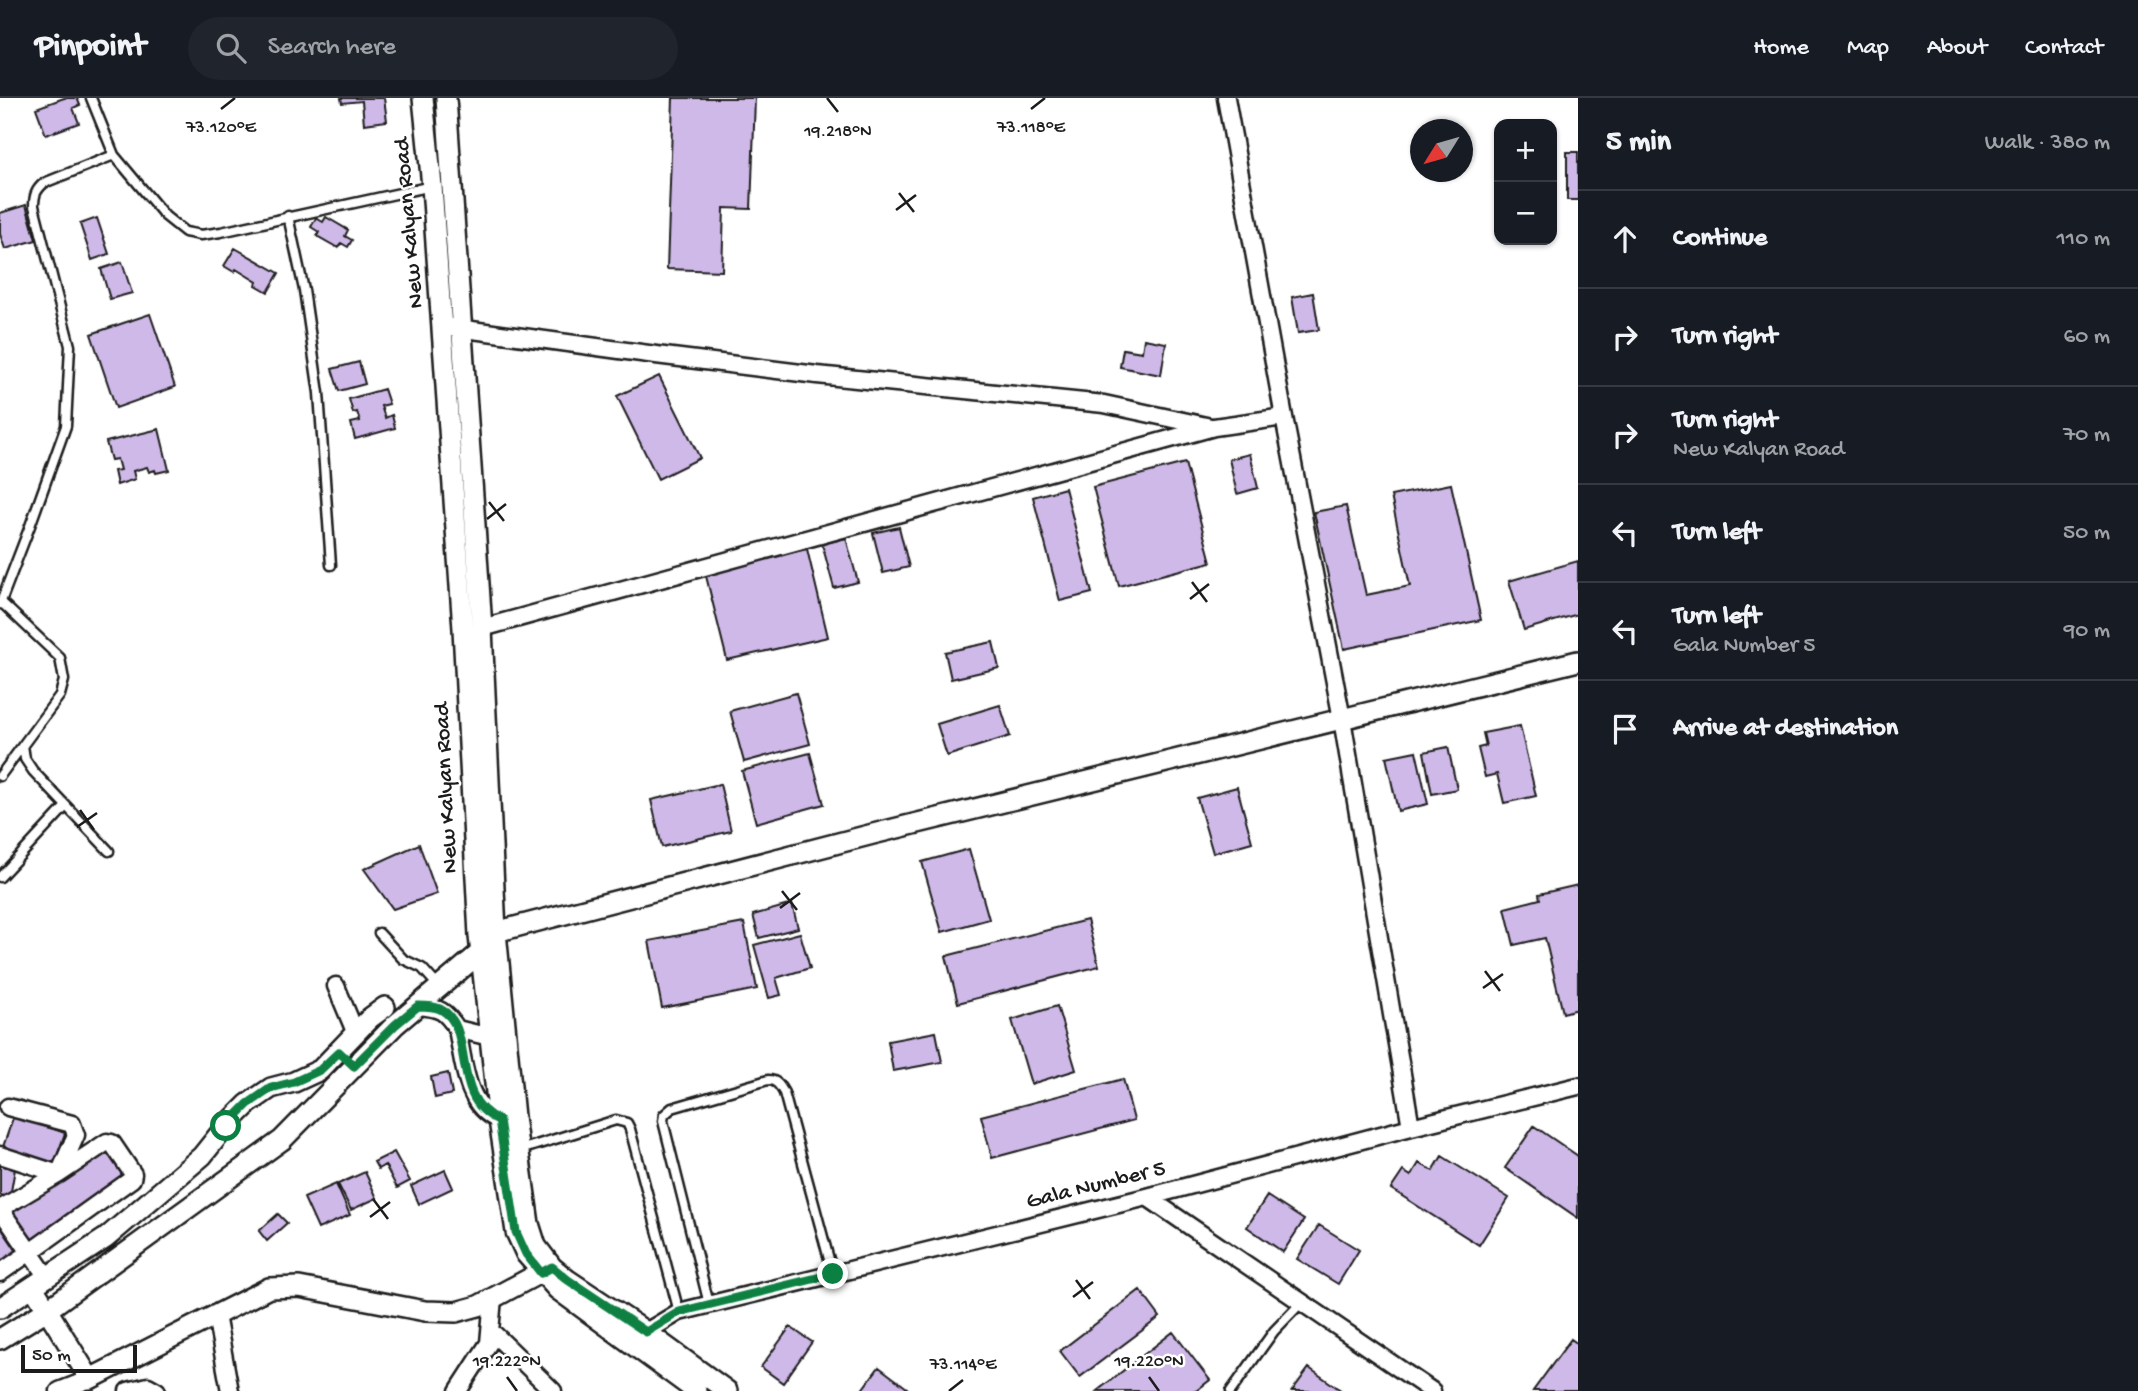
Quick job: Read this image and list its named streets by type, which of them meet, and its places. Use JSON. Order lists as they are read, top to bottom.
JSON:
{
  "streets": {
    "street": ["New Kalyan Road", "Gala Number 5"]
  },
  "crossings": [
    ["New Kalyan Road", "Gala Number 5"]
  ],
  "scale_bar": "50 m",
  "north": "bottom left",
  "page": {
    "header": "Pinpoint",
    "search": "Search here",
    "nav": [
      "Home",
      "Map",
      "About",
      "Contact"
    ],
    "heading": ["5 min", "Walk · 380 m"],
    "map_buttons": ["+", "−"],
    "list": [
      ["Continue", "110 m"],
      ["Turn right", "60 m"],
      ["Turn right", "New Kalyan Road", "70 m"],
      ["Turn left", "50 m"],
      ["Turn left", "Gala Number 5", "90 m"],
      "Arrive at destination"
    ],
    "scale": "50 m"
  },
  "coordinates": [
    "73.120°E",
    "73.118°E",
    "19.218°N",
    "19.222°N",
    "19.220°N",
    "73.114°E"
  ]
}
